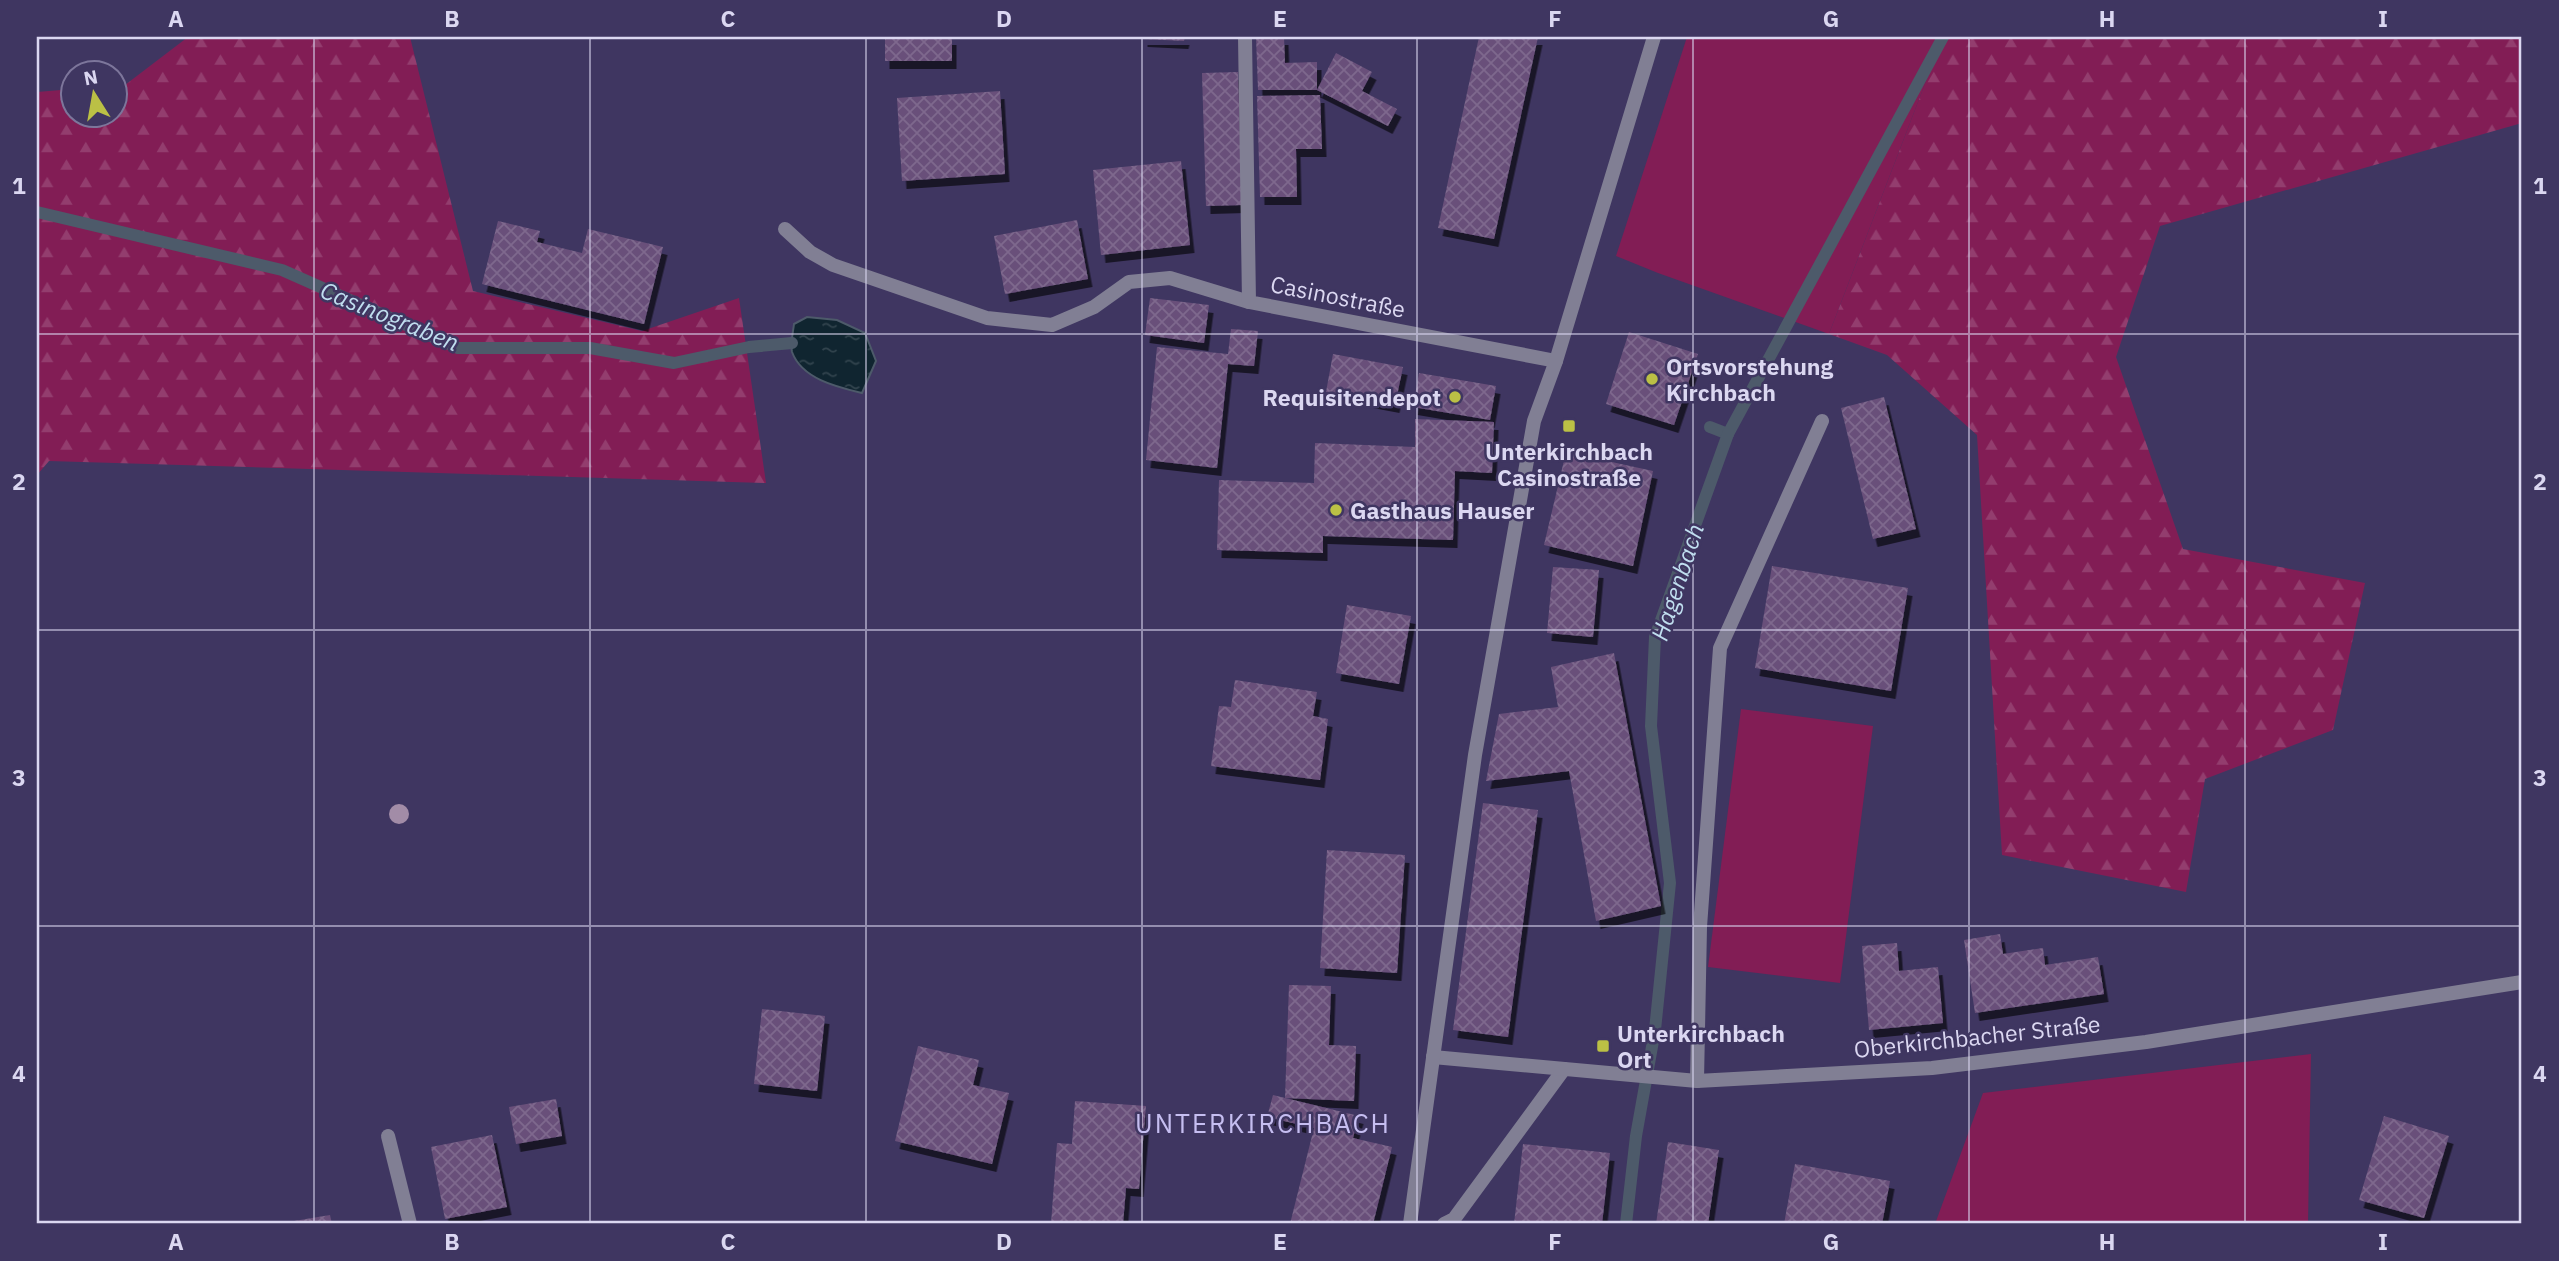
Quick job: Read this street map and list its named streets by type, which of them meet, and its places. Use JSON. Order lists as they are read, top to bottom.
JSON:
{
  "streets": {
    "street": ["Casinostraße", "Oberkirchbacher Straße"]
  },
  "districts": ["UNTERKIRCHBACH"],
  "water": ["Casinograben", "Hagenbach"],
  "places": {
    "other": ["Ortsvorstehung Kirchbach", "Requisitendepot", "Gasthaus Hauser"],
    "transit": ["Unterkirchbach Casinostraße", "Unterkirchbach Ort"]
  },
  "north": "top",
  "grid": {
    "columns": [
      "A",
      "B",
      "C",
      "D",
      "E",
      "F",
      "G",
      "H",
      "I"
    ],
    "rows": [
      "1",
      "2",
      "3",
      "4"
    ]
  }
}
